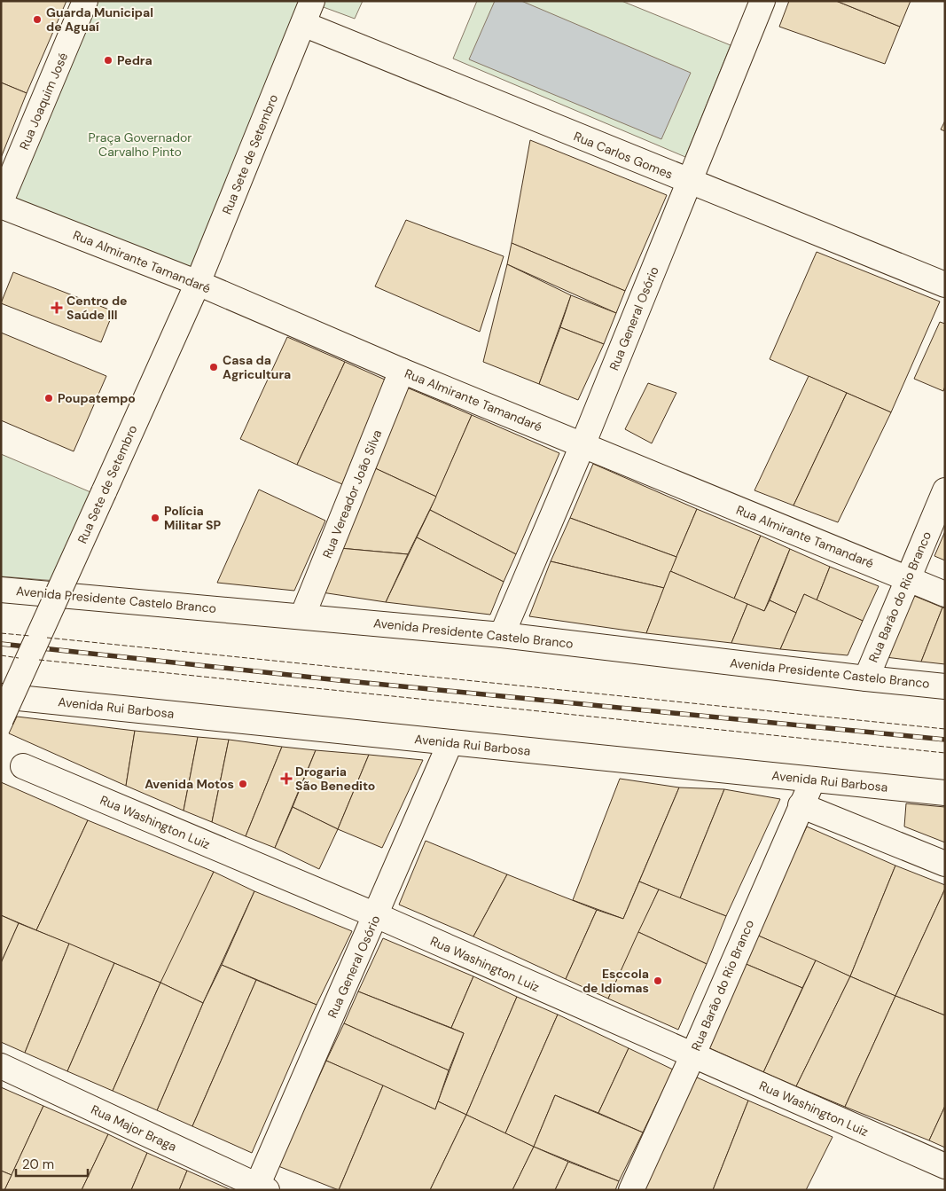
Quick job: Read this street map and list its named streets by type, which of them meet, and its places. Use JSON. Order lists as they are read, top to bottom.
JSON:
{
  "streets": {
    "street": [
      "Rua Joaquim José",
      "Rua Sete de Setembro",
      "Rua Carlos Gomes",
      "Rua Almirante Tamandaré",
      "Rua General Osório",
      "Rua Vereador João Silva",
      "Rua Barão do Rio Branco",
      "Avenida Presidente Castelo Branco",
      "Avenida Rui Barbosa",
      "Rua Washington Luiz",
      "Rua Major Braga"
    ]
  },
  "crossings": [
    ["Rua Sete de Setembro", "Rua Carlos Gomes"],
    ["Rua Sete de Setembro", "Rua Almirante Tamandaré"],
    ["Rua Carlos Gomes", "Rua General Osório"],
    ["Rua Almirante Tamandaré", "Rua General Osório"],
    ["Rua Almirante Tamandaré", "Rua Vereador João Silva"],
    ["Rua Almirante Tamandaré", "Rua Barão do Rio Branco"],
    ["Rua General Osório", "Avenida Presidente Castelo Branco"],
    ["Rua General Osório", "Avenida Rui Barbosa"],
    ["Rua General Osório", "Rua Washington Luiz"],
    ["Rua General Osório", "Rua Major Braga"],
    ["Rua Vereador João Silva", "Avenida Presidente Castelo Branco"],
    ["Rua Barão do Rio Branco", "Avenida Presidente Castelo Branco"],
    ["Rua Barão do Rio Branco", "Avenida Rui Barbosa"],
    ["Rua Barão do Rio Branco", "Rua Washington Luiz"]
  ],
  "parks": ["Praça Governador Carvalho Pinto"],
  "places": {
    "other": [
      "Guarda Municipal de Aguaí",
      "Pedra",
      "Casa da Agricultura",
      "Poupatempo",
      "Polícia Militar SP",
      "Avenida Motos",
      "Esccola de Idiomas"
    ],
    "health": ["Centro de Saúde III", "Drogaria São Benedito"]
  },
  "scale_bar": "20 m"
}
